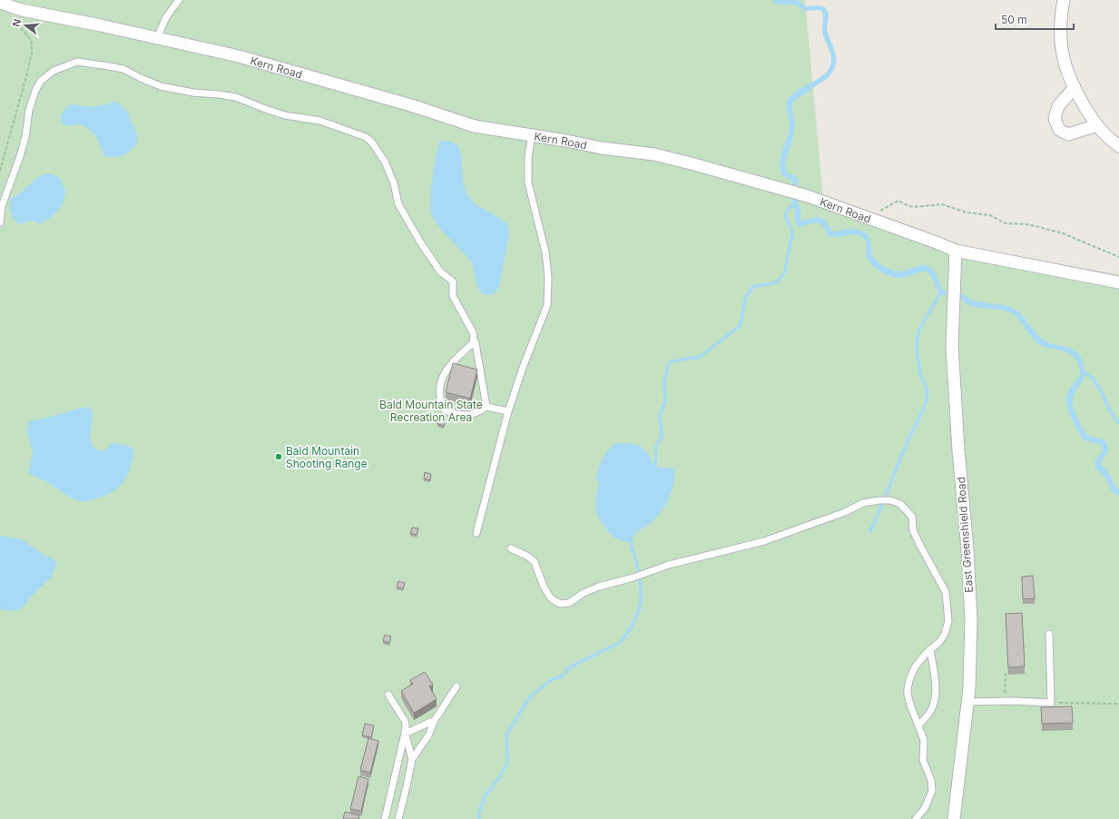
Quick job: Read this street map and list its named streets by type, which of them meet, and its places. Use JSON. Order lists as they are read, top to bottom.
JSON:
{
  "streets": {
    "street": ["Kern Road", "East Greenshield Road"]
  },
  "crossings": [
    ["Kern Road", "East Greenshield Road"]
  ],
  "parks": ["Bald Mountain State Recreation Area"],
  "places": ["Bald Mountain Shooting Range"],
  "scale_bar": "50 m",
  "north": "left"
}
